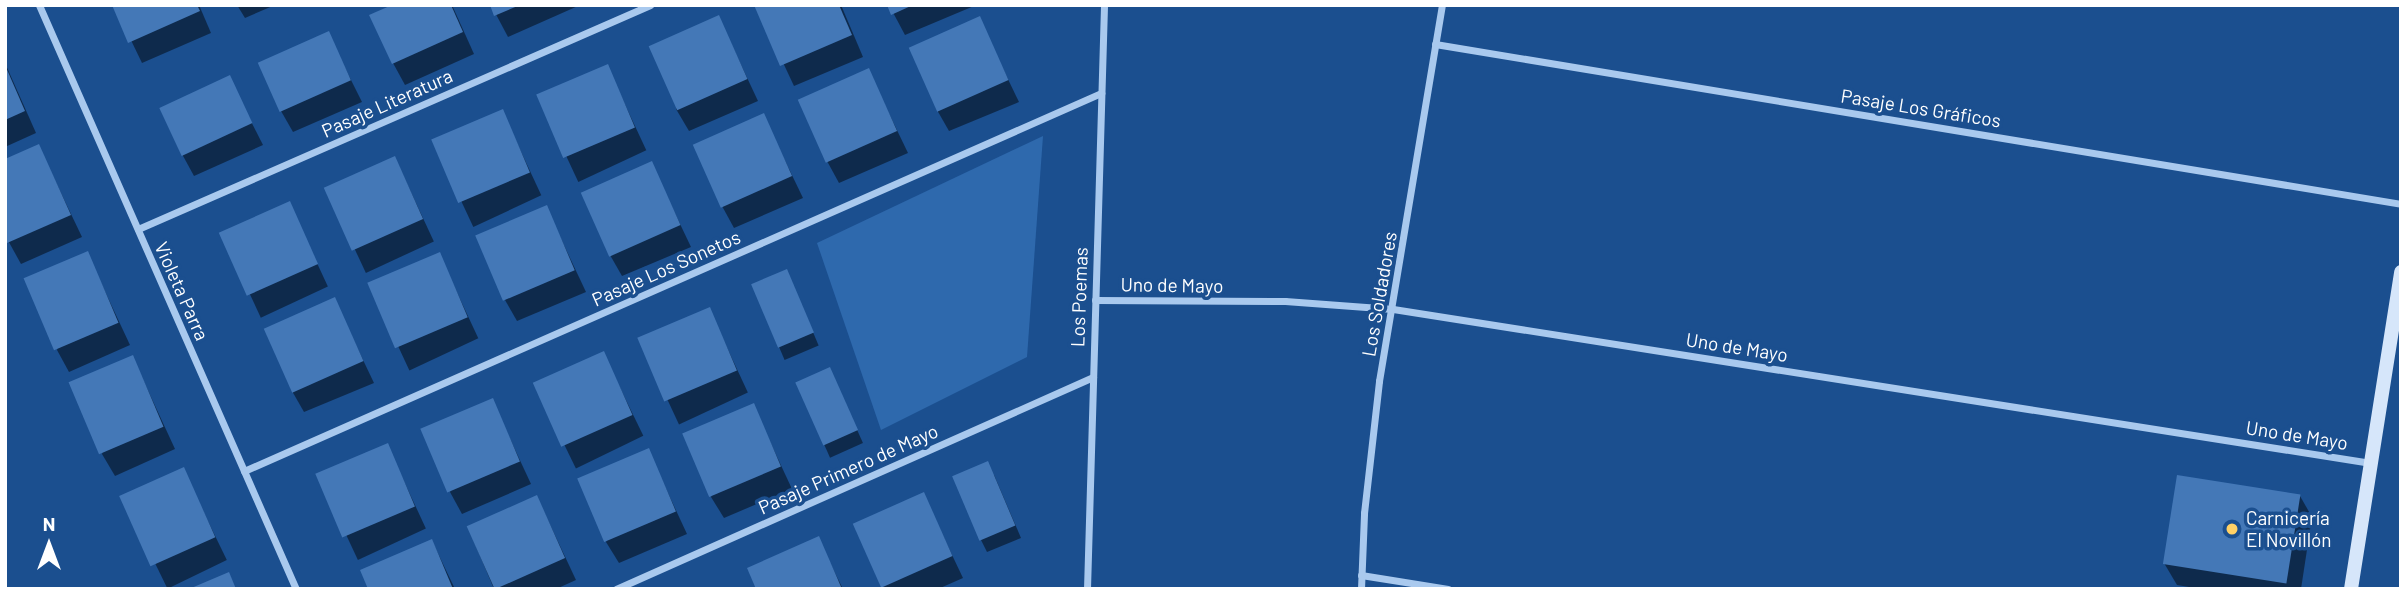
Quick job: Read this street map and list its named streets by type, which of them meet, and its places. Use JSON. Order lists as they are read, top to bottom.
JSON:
{
  "streets": {
    "street": [
      "Pasaje Literatura",
      "Pasaje Los Gráficos",
      "Pasaje Los Sonetos",
      "Uno de Mayo",
      "Violeta Parra",
      "Los Soldadores",
      "Los Poemas",
      "Pasaje Primero de Mayo"
    ]
  },
  "crossings": [
    ["Pasaje Literatura", "Violeta Parra"],
    ["Pasaje Los Gráficos", "Los Soldadores"],
    ["Pasaje Los Sonetos", "Violeta Parra"],
    ["Pasaje Los Sonetos", "Los Poemas"],
    ["Uno de Mayo", "Los Soldadores"],
    ["Uno de Mayo", "Los Poemas"],
    ["Los Poemas", "Pasaje Primero de Mayo"]
  ],
  "places": ["Carnicería El Novillón"],
  "north": "top"
}
